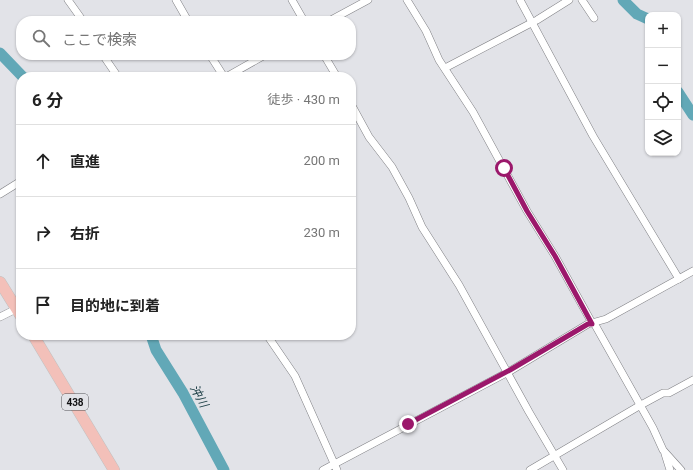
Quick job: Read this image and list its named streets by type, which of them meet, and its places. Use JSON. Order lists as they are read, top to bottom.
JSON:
{
  "streets": {
    "highway": ["438"]
  },
  "water": ["沖川"],
  "page": {
    "map_buttons": ["+", "−"],
    "search": "ここで検索",
    "heading": ["6 分", "徒歩 · 430 m"],
    "list": [
      ["直進", "200 m"],
      ["右折", "230 m"],
      "目的地に到着"
    ]
  }
}
